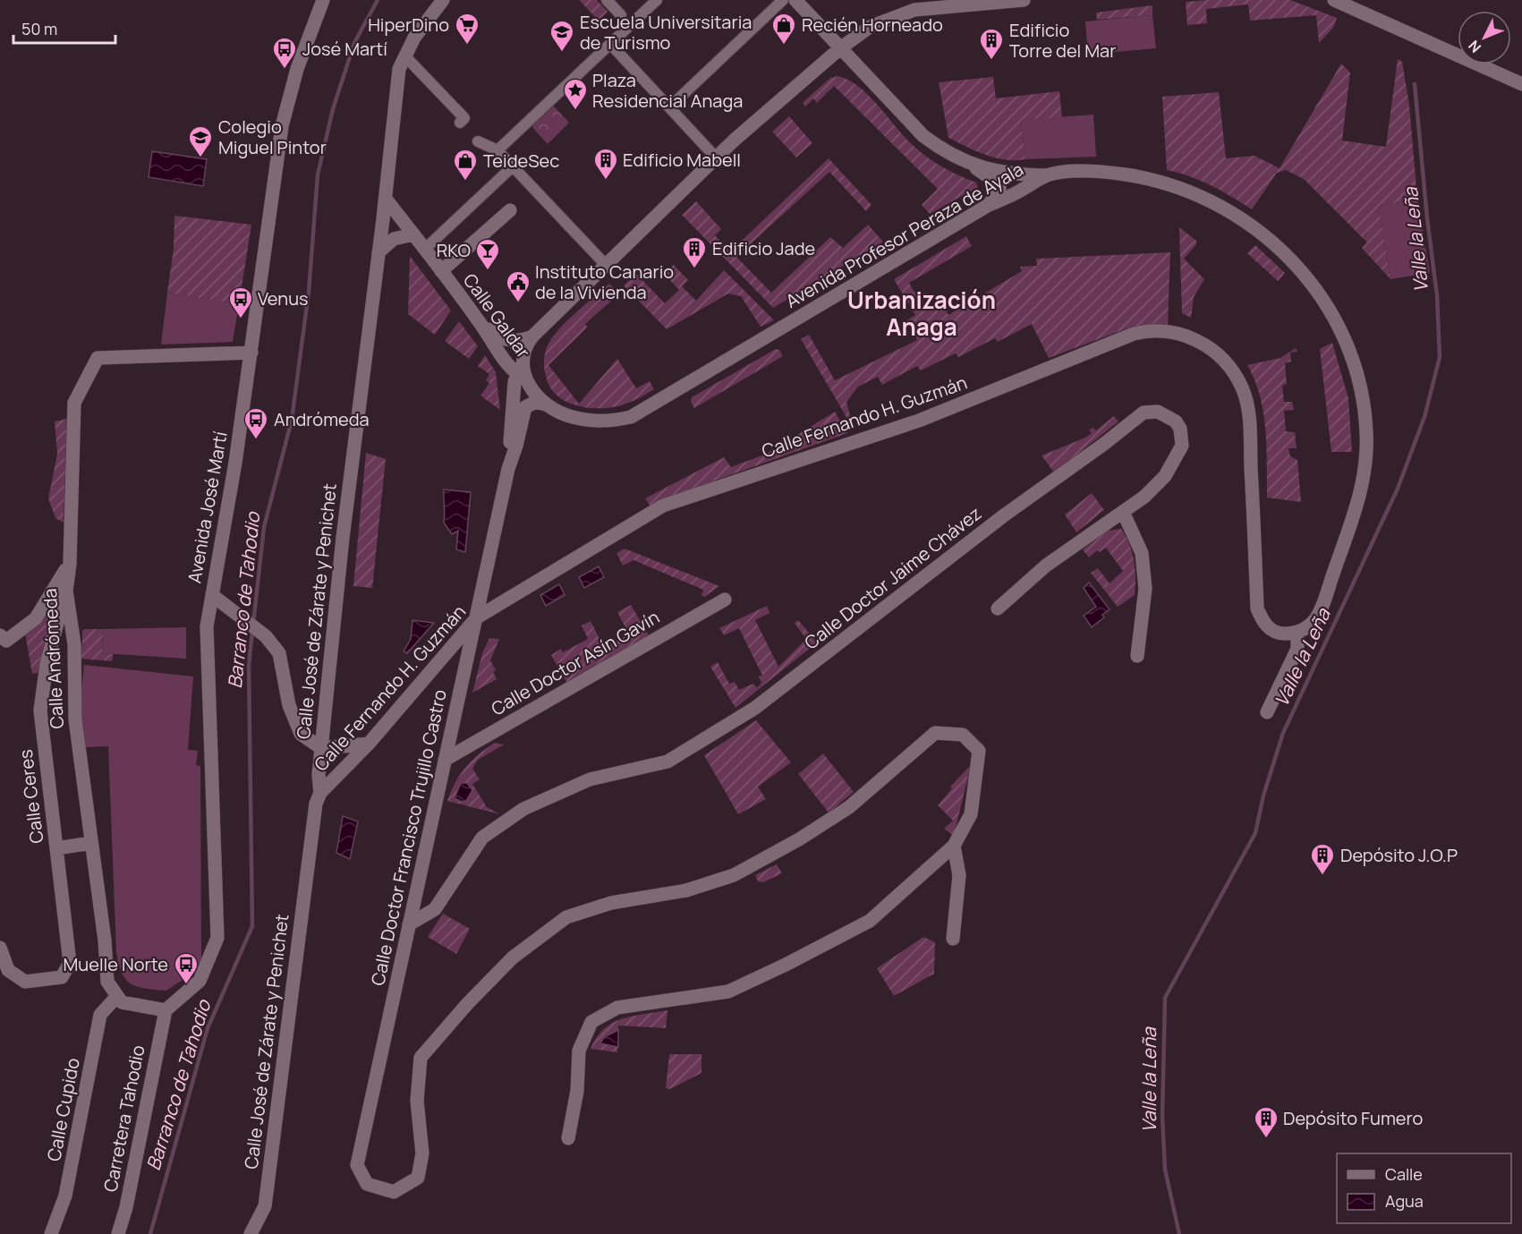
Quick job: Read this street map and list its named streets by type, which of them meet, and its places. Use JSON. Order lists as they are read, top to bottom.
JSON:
{
  "streets": {
    "street": [
      "Avenida Profesor Peraza de Ayala",
      "Calle Galdar",
      "Calle Fernando H. Guzmán",
      "Avenida José Martí",
      "Calle Doctor Jaime Chávez",
      "Calle José de Zárate y Penichet",
      "Calle Andrómeda",
      "Calle Doctor Asín Gavín",
      "Calle Ceres",
      "Calle Doctor Francisco Trujillo Castro",
      "Calle Cupido",
      "Carretera Tahodio"
    ]
  },
  "crossings": [
    ["Avenida Profesor Peraza de Ayala", "Calle Galdar"],
    ["Avenida Profesor Peraza de Ayala", "Calle Fernando H. Guzmán"],
    ["Avenida Profesor Peraza de Ayala", "Calle Doctor Francisco Trujillo Castro"],
    ["Calle Galdar", "Calle José de Zárate y Penichet"],
    ["Calle Galdar", "Calle Doctor Francisco Trujillo Castro"],
    ["Calle Fernando H. Guzmán", "Calle José de Zárate y Penichet"],
    ["Calle Fernando H. Guzmán", "Calle Doctor Francisco Trujillo Castro"],
    ["Avenida José Martí", "Calle Andrómeda"],
    ["Avenida José Martí", "Carretera Tahodio"],
    ["Calle Doctor Jaime Chávez", "Calle Doctor Francisco Trujillo Castro"],
    ["Calle Andrómeda", "Calle Ceres"],
    ["Calle Andrómeda", "Calle Cupido"],
    ["Calle Doctor Asín Gavín", "Calle Doctor Francisco Trujillo Castro"]
  ],
  "districts": ["Urbanización Anaga"],
  "water": ["Valle la Leña", "Barranco de Tahodio"],
  "places": {
    "supermarket": ["HiperDino"],
    "shop": ["Recién Horneado", "TeideSec"],
    "school or university": ["Escuela Universitaria de Turismo", "Colegio Miguel Pintor"],
    "building": [
      "Edificio Torre del Mar",
      "Edificio Mabell",
      "Edificio Jade",
      "Depósito J.O.P",
      "Depósito Fumero"
    ],
    "bus stop": [
      "José Martí",
      "Venus",
      "Andrómeda",
      "Muelle Norte"
    ],
    "place": ["Plaza Residencial Anaga"],
    "bar": ["RKO"],
    "public building": ["Instituto Canario de la Vivienda"]
  },
  "legend": ["Calle", "Agua"],
  "scale_bar": "50 m",
  "north": "bottom left"
}
